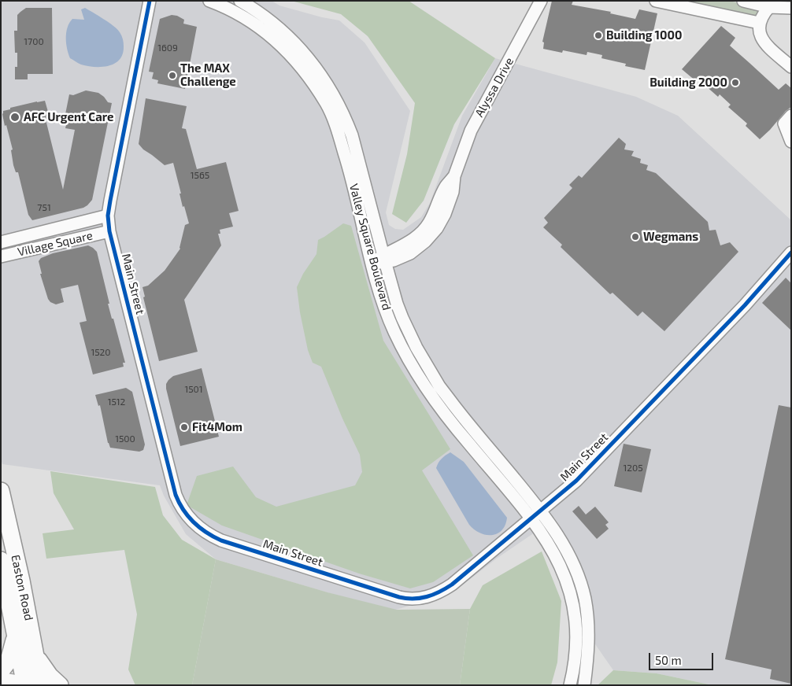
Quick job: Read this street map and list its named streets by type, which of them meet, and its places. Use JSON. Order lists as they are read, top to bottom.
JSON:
{
  "streets": {
    "highway": ["Easton Road"],
    "street": [
      "Alyssa Drive",
      "Village Square",
      "Valley Square Boulevard",
      "Main Street"
    ]
  },
  "crossings": [
    ["Alyssa Drive", "Valley Square Boulevard"],
    ["Village Square", "Main Street"],
    ["Valley Square Boulevard", "Main Street"]
  ],
  "places": [
    "Building 1000",
    "The MAX Challenge",
    "Building 2000",
    "AFC Urgent Care",
    "Wegmans",
    "Fit4Mom"
  ],
  "house_numbers": [
    "1700",
    "1609",
    "1565",
    "751",
    "1520",
    "1501",
    "1512",
    "1500",
    "1205"
  ],
  "scale_bar": "50 m"
}
